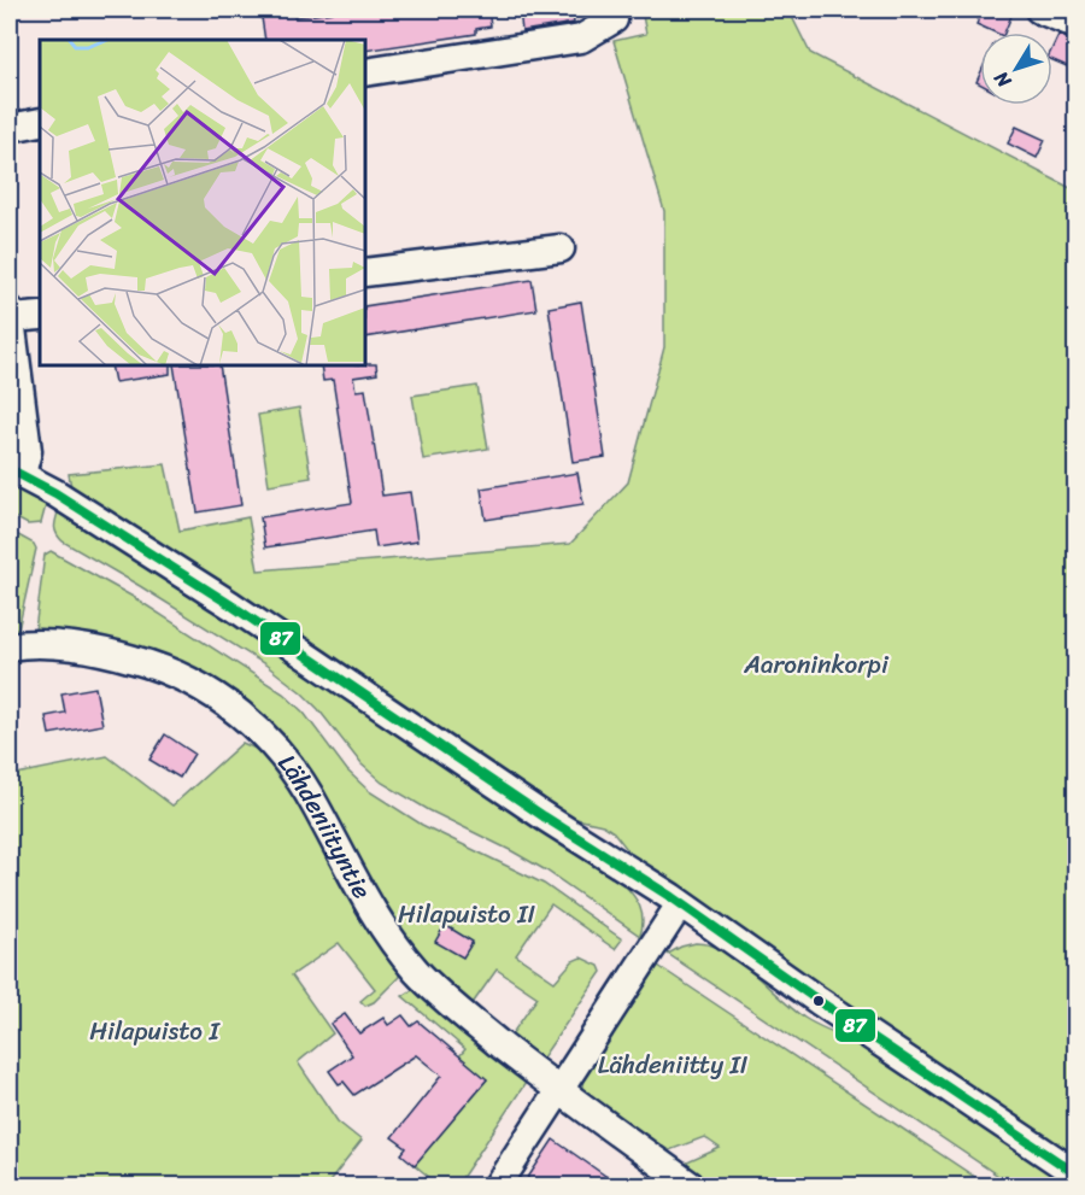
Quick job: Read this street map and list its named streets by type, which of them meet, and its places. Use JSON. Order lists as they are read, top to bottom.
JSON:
{
  "streets": {
    "street": ["Lähdeniityntie"]
  },
  "parks": [
    "Aaroninkorpi",
    "Hilapuisto II",
    "Hilapuisto I",
    "Lähdeniitty II"
  ],
  "lines": ["transit line 87"],
  "north": "bottom left"
}
